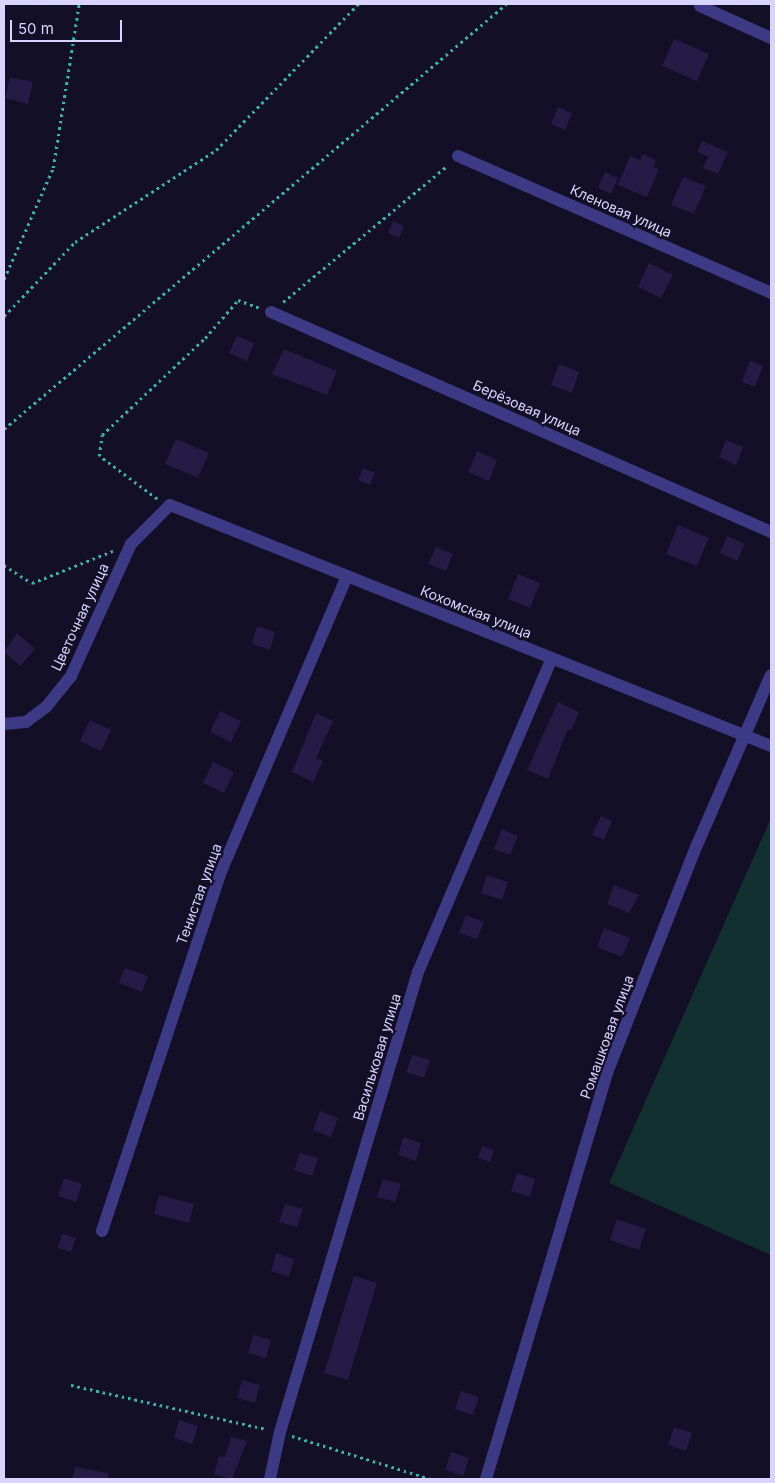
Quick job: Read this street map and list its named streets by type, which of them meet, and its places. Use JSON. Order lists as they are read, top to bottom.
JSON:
{
  "streets": {
    "street": [
      "Кленовая улица",
      "Берёзовая улица",
      "Кохомская улица",
      "Цветочная улица",
      "Тенистая улица",
      "Ромашковая улица",
      "Васильковая улица"
    ]
  },
  "crossings": [
    ["Кохомская улица", "Цветочная улица"],
    ["Кохомская улица", "Тенистая улица"],
    ["Кохомская улица", "Ромашковая улица"],
    ["Кохомская улица", "Васильковая улица"]
  ],
  "scale_bar": "50 m"
}
